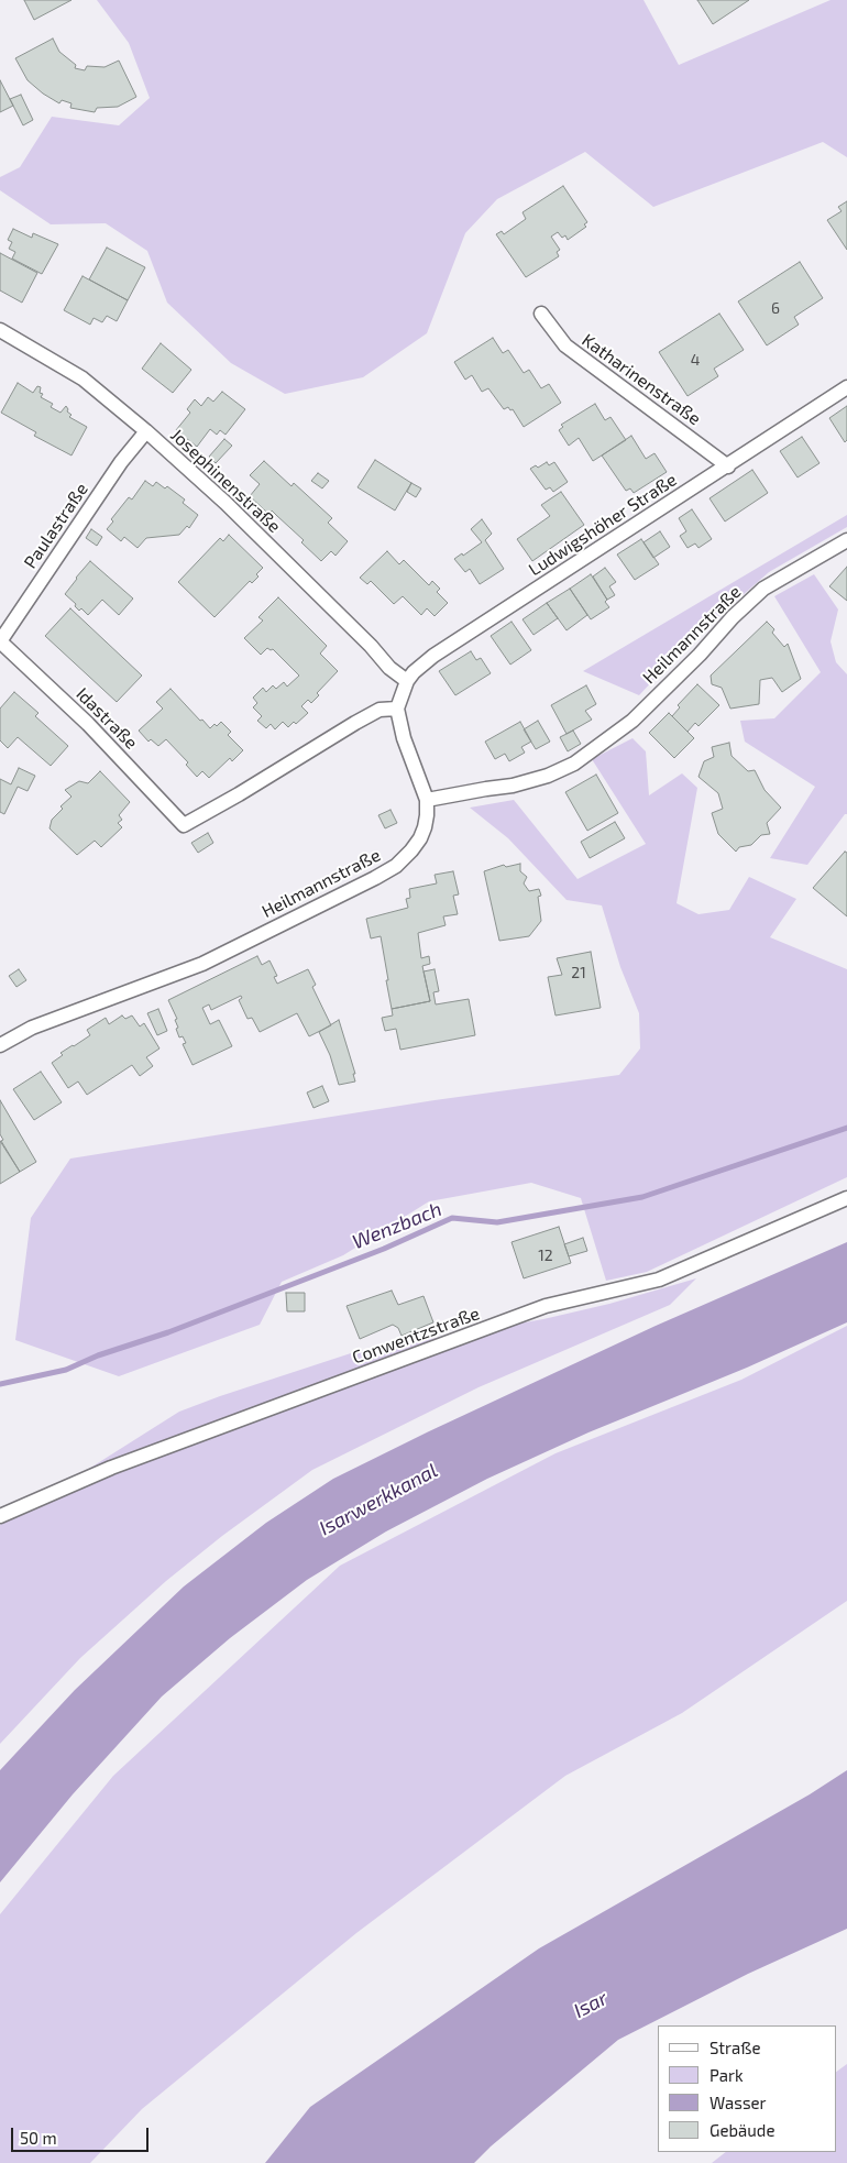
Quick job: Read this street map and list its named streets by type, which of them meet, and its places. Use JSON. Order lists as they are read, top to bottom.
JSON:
{
  "streets": {
    "street": [
      "Katharinenstraße",
      "Josephinenstraße",
      "Ludwigshöher Straße",
      "Paulastraße",
      "Heilmannstraße",
      "Idastraße",
      "Conwentzstraße"
    ]
  },
  "crossings": [
    ["Katharinenstraße", "Ludwigshöher Straße"],
    ["Josephinenstraße", "Ludwigshöher Straße"],
    ["Josephinenstraße", "Paulastraße"],
    ["Ludwigshöher Straße", "Idastraße"],
    ["Paulastraße", "Idastraße"]
  ],
  "water": ["Wenzbach", "Isarwerkkanal", "Isar"],
  "house_numbers": [
    "6",
    "4",
    "21",
    "12"
  ],
  "legend": [
    "Straße",
    "Park",
    "Wasser",
    "Gebäude"
  ],
  "scale_bar": "50 m"
}
